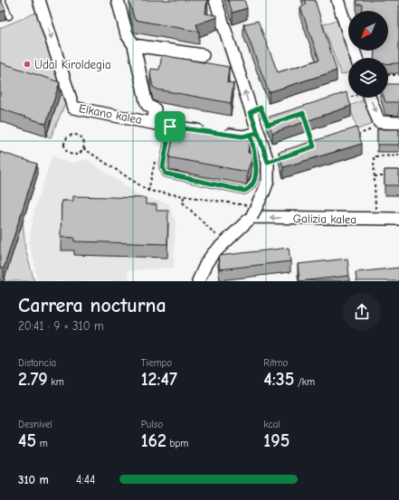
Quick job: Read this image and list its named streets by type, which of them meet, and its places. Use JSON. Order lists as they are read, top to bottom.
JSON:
{
  "streets": {
    "street": ["Elkano kalea", "Galizia kalea"]
  },
  "one_way": ["Elkano kalea", "Galizia kalea"],
  "places": ["Udal Kiroldegia"],
  "north": "bottom left",
  "page": {
    "heading": ["Carrera nocturna", "20:41 · 9 × 310 m"],
    "stats": [
      ["Distancia", "2.79 km"],
      ["Tiempo", "12:47"],
      ["Ritmo", "4:35 /km"],
      ["Desnivel", "45 m"],
      ["Pulso", "162 bpm"],
      ["kcal", "195"]
    ],
    "list": [
      {
        "name": "310 m",
        "note": "4:44"
      }
    ]
  }
}
